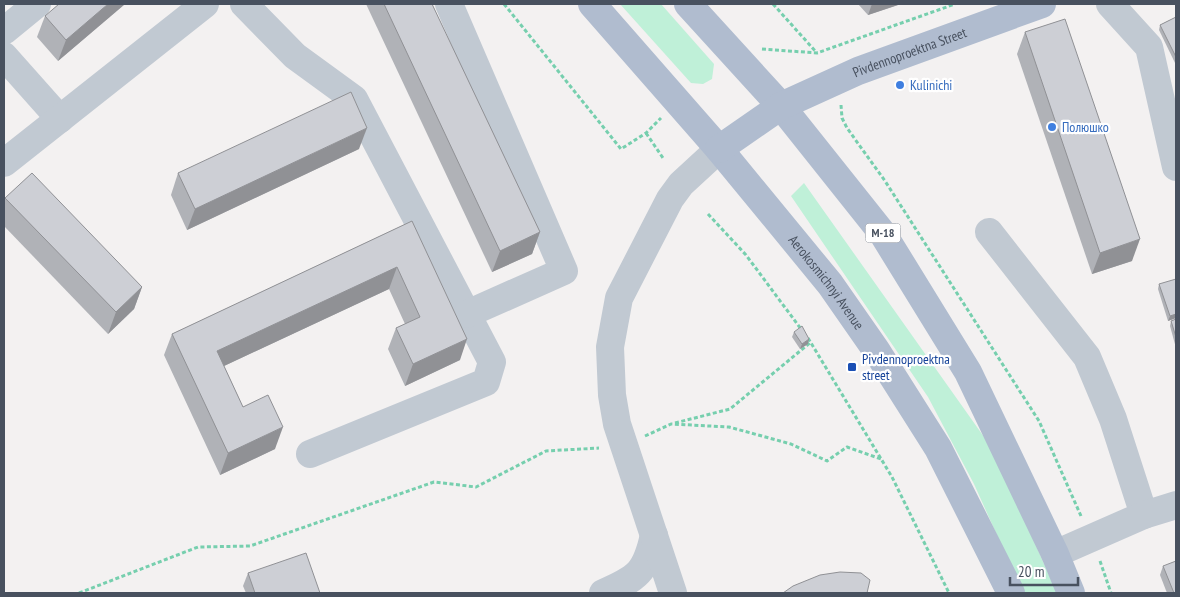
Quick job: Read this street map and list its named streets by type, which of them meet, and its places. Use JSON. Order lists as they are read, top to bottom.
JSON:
{
  "streets": {
    "main road": ["Pivdennoproektna Street", "М-18", "Aerokosmichnyi Avenue"]
  },
  "crossings": [
    ["Pivdennoproektna Street", "М-18"],
    ["Pivdennoproektna Street", "Aerokosmichnyi Avenue"]
  ],
  "places": {
    "other": ["Kulinichi", "Полюшко"],
    "transit": ["Pivdennoproektna street"]
  },
  "scale_bar": "20 m"
}
